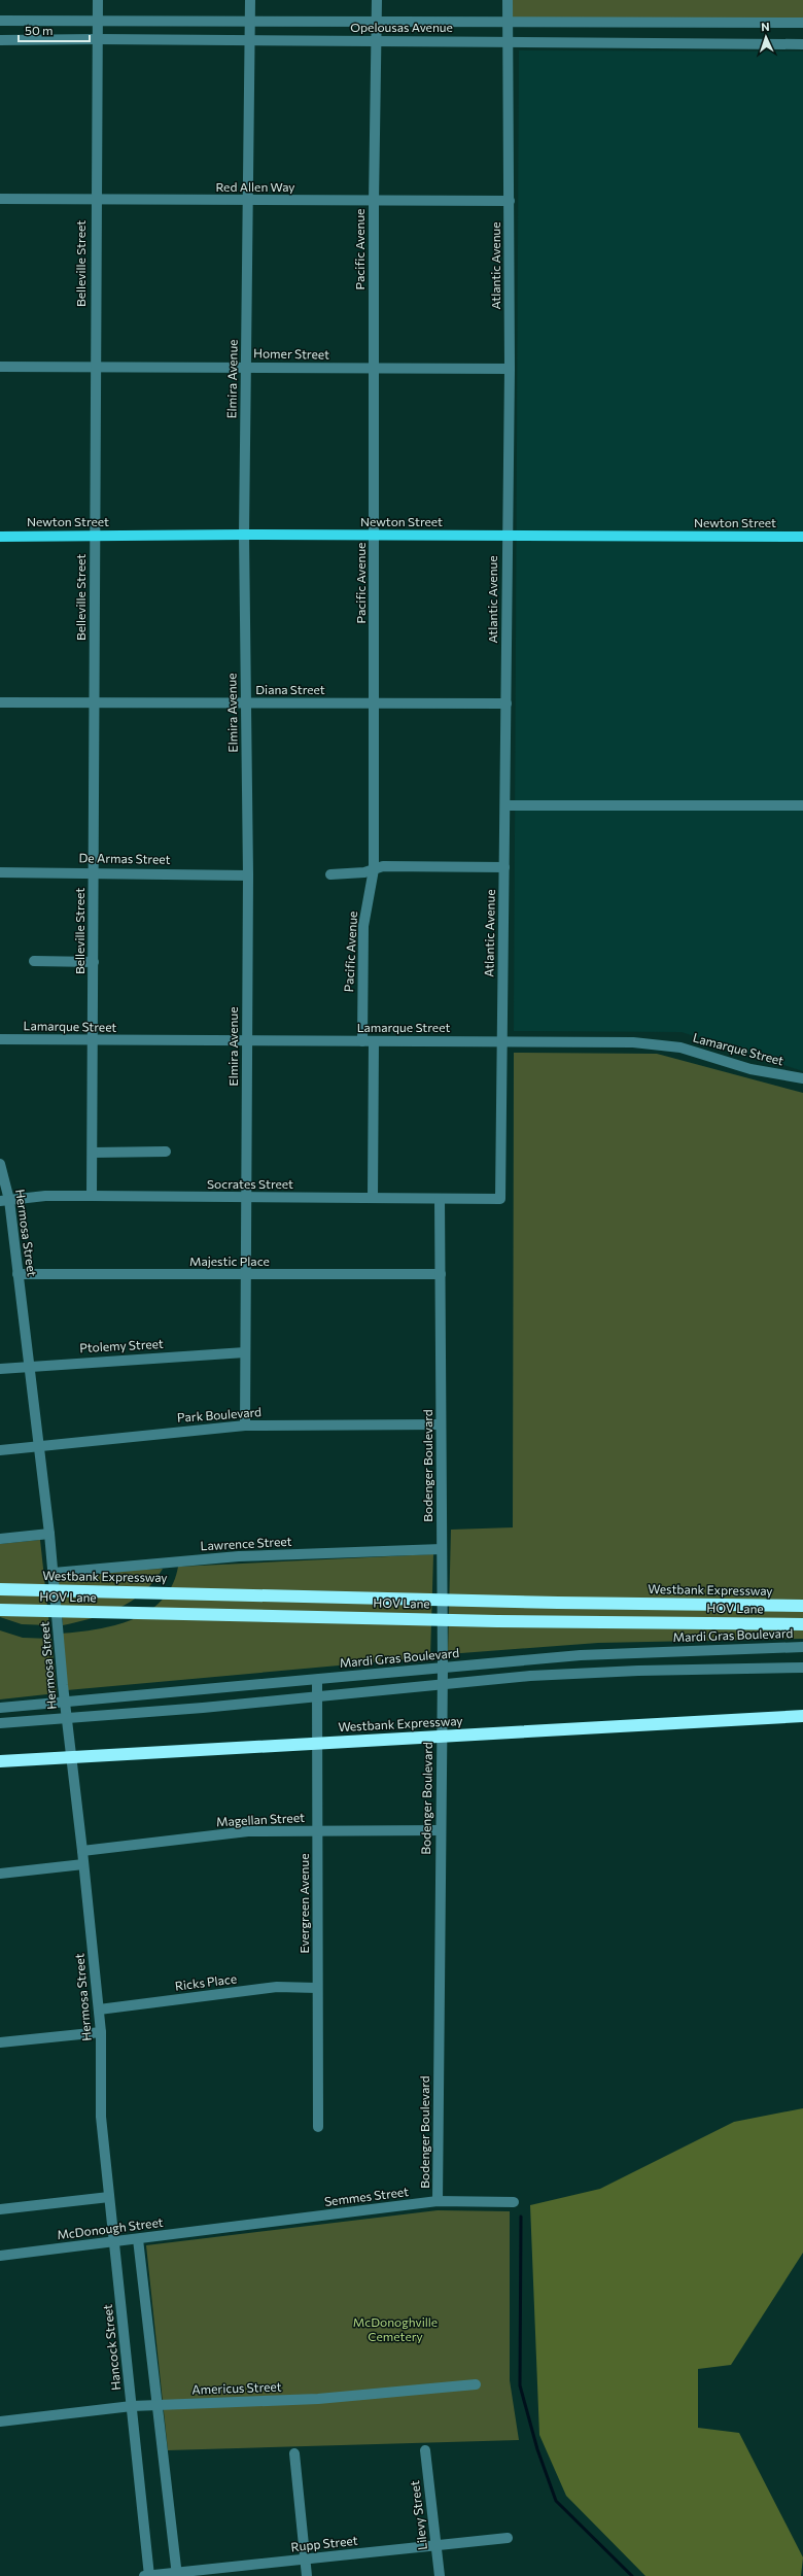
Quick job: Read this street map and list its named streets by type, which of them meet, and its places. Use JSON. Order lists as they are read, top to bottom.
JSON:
{
  "streets": {
    "highway": ["Westbank Expressway", "HOV Lane"],
    "main road": ["Newton Street"],
    "street": [
      "Opelousas Avenue",
      "Red Allen Way",
      "Pacific Avenue",
      "Belleville Street",
      "Atlantic Avenue",
      "Homer Street",
      "Elmira Avenue",
      "Diana Street",
      "De Armas Street",
      "Lamarque Street",
      "Socrates Street",
      "Hermosa Street",
      "Majestic Place",
      "Ptolemy Street",
      "Park Boulevard",
      "Bodenger Boulevard",
      "Lawrence Street",
      "Mardi Gras Boulevard",
      "Magellan Street",
      "Evergreen Avenue",
      "Ricks Place",
      "Semmes Street",
      "McDonough Street",
      "Hancock Street",
      "Americus Street",
      "Lilevy Street",
      "Rupp Street"
    ]
  },
  "crossings": [
    ["Opelousas Avenue", "Pacific Avenue"],
    ["Opelousas Avenue", "Belleville Street"],
    ["Opelousas Avenue", "Atlantic Avenue"],
    ["Opelousas Avenue", "Elmira Avenue"],
    ["Red Allen Way", "Pacific Avenue"],
    ["Red Allen Way", "Belleville Street"],
    ["Red Allen Way", "Atlantic Avenue"],
    ["Red Allen Way", "Elmira Avenue"],
    ["Pacific Avenue", "Homer Street"],
    ["Pacific Avenue", "Newton Street"],
    ["Pacific Avenue", "Diana Street"],
    ["Pacific Avenue", "Lamarque Street"],
    ["Belleville Street", "Homer Street"],
    ["Belleville Street", "Newton Street"],
    ["Belleville Street", "Diana Street"],
    ["Belleville Street", "De Armas Street"],
    ["Belleville Street", "Lamarque Street"],
    ["Belleville Street", "Socrates Street"],
    ["Atlantic Avenue", "Homer Street"],
    ["Atlantic Avenue", "Newton Street"],
    ["Atlantic Avenue", "Diana Street"],
    ["Atlantic Avenue", "Lamarque Street"],
    ["Atlantic Avenue", "Socrates Street"],
    ["Homer Street", "Elmira Avenue"],
    ["Elmira Avenue", "Newton Street"],
    ["Elmira Avenue", "Diana Street"],
    ["Elmira Avenue", "De Armas Street"],
    ["Elmira Avenue", "Lamarque Street"],
    ["Elmira Avenue", "Socrates Street"],
    ["Elmira Avenue", "Majestic Place"],
    ["Elmira Avenue", "Ptolemy Street"],
    ["Elmira Avenue", "Park Boulevard"],
    ["Socrates Street", "Hermosa Street"],
    ["Socrates Street", "Bodenger Boulevard"],
    ["Hermosa Street", "Majestic Place"],
    ["Hermosa Street", "Ptolemy Street"],
    ["Hermosa Street", "Park Boulevard"],
    ["Hermosa Street", "Lawrence Street"],
    ["Hermosa Street", "Mardi Gras Boulevard"],
    ["Hermosa Street", "Magellan Street"],
    ["Hermosa Street", "Ricks Place"],
    ["Hermosa Street", "Hancock Street"],
    ["Majestic Place", "Bodenger Boulevard"],
    ["Park Boulevard", "Bodenger Boulevard"],
    ["Bodenger Boulevard", "Lawrence Street"],
    ["Bodenger Boulevard", "Mardi Gras Boulevard"],
    ["Bodenger Boulevard", "Magellan Street"],
    ["Bodenger Boulevard", "Semmes Street"],
    ["Mardi Gras Boulevard", "Evergreen Avenue"],
    ["Magellan Street", "Evergreen Avenue"],
    ["Evergreen Avenue", "Ricks Place"],
    ["Semmes Street", "McDonough Street"],
    ["McDonough Street", "Hancock Street"],
    ["Hancock Street", "Americus Street"],
    ["Hancock Street", "Rupp Street"],
    ["Lilevy Street", "Rupp Street"]
  ],
  "parks": ["McDonoghville Cemetery"],
  "scale_bar": "50 m",
  "north": "top"
}
